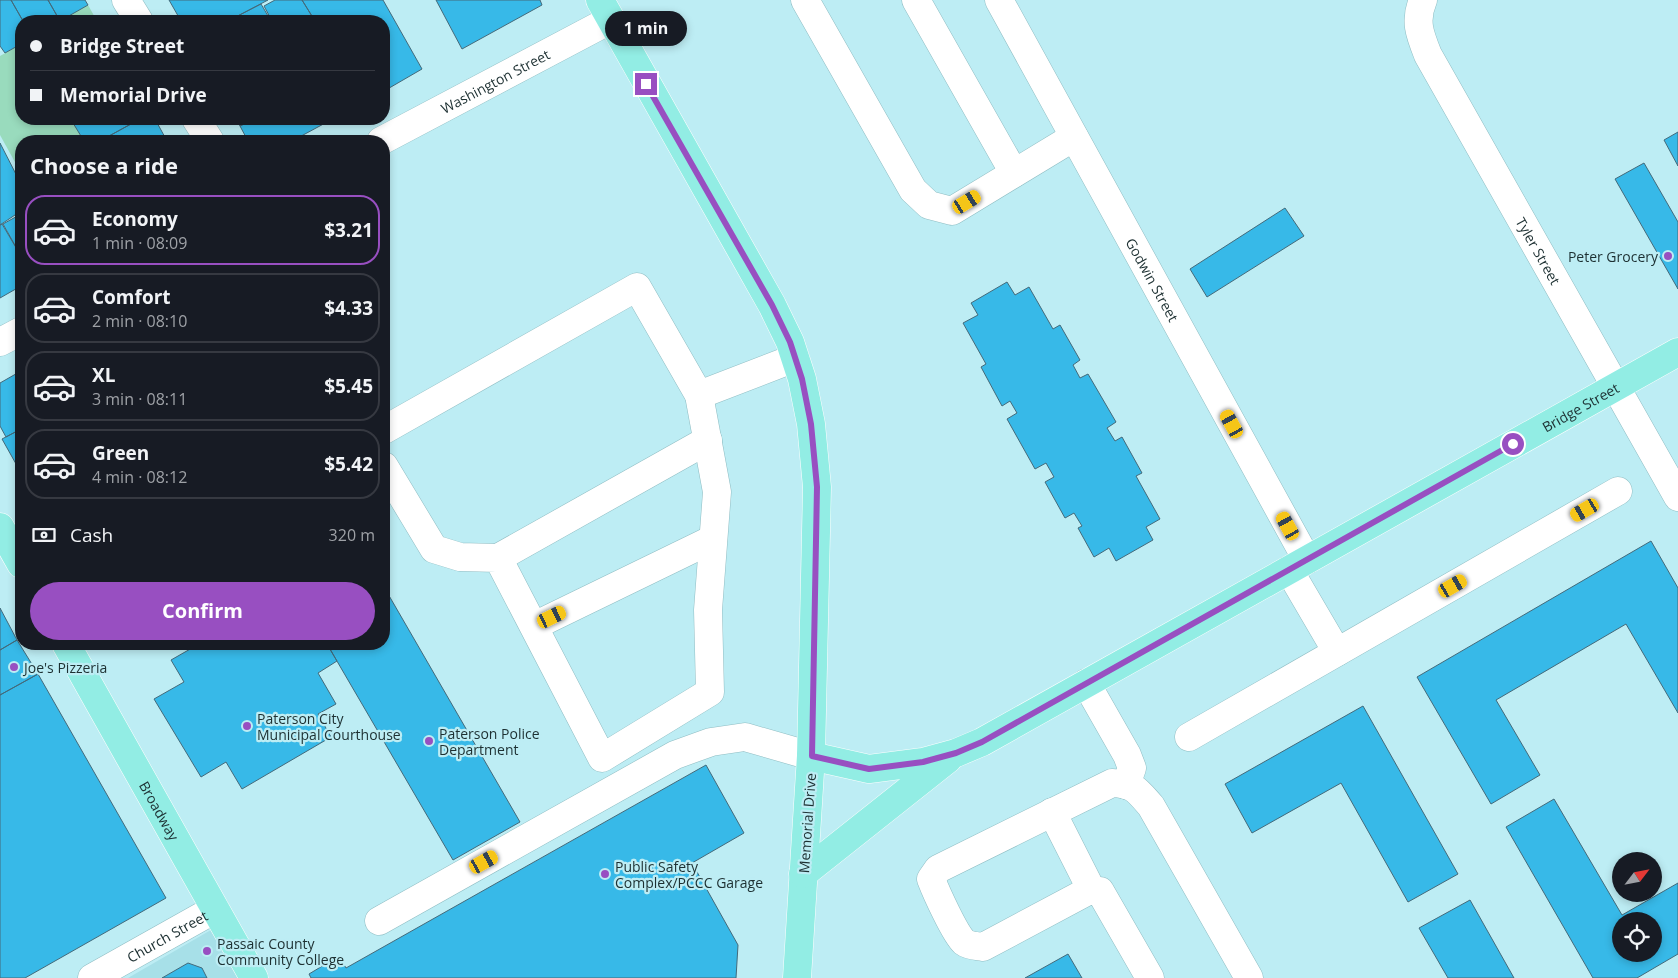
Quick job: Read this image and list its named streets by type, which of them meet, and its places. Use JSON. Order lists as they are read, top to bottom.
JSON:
{
  "streets": {
    "main road": ["Bridge Street", "Broadway", "Memorial Drive"],
    "street": [
      "Washington Street",
      "Tyler Street",
      "Godwin Street",
      "Church Street"
    ]
  },
  "crossings": [
    ["Washington Street", "Memorial Drive"],
    ["Tyler Street", "Bridge Street"],
    ["Godwin Street", "Bridge Street"],
    ["Bridge Street", "Memorial Drive"],
    ["Broadway", "Church Street"]
  ],
  "places": [
    "Peter Grocery",
    "Joe's Pizzeria",
    "Paterson City Municipal Courthouse",
    "Paterson Police Department",
    "Public Safety Complex/PCCC Garage",
    "Passaic County Community College"
  ],
  "north": "top right",
  "page": {
    "bubble": "1 min",
    "banner": ["Bridge Street", "Memorial Drive"],
    "heading": "Choose a ride",
    "list": [
      {
        "name": "Economy",
        "note": "1 min · 08:09",
        "value": "$3.21"
      },
      {
        "name": "Comfort",
        "note": "2 min · 08:10",
        "value": "$4.33"
      },
      {
        "name": "XL",
        "note": "3 min · 08:11",
        "value": "$5.45"
      },
      {
        "name": "Green",
        "note": "4 min · 08:12",
        "value": "$5.42"
      }
    ],
    "pay": ["Cash", "320 m"],
    "buttons": "Confirm"
  }
}
